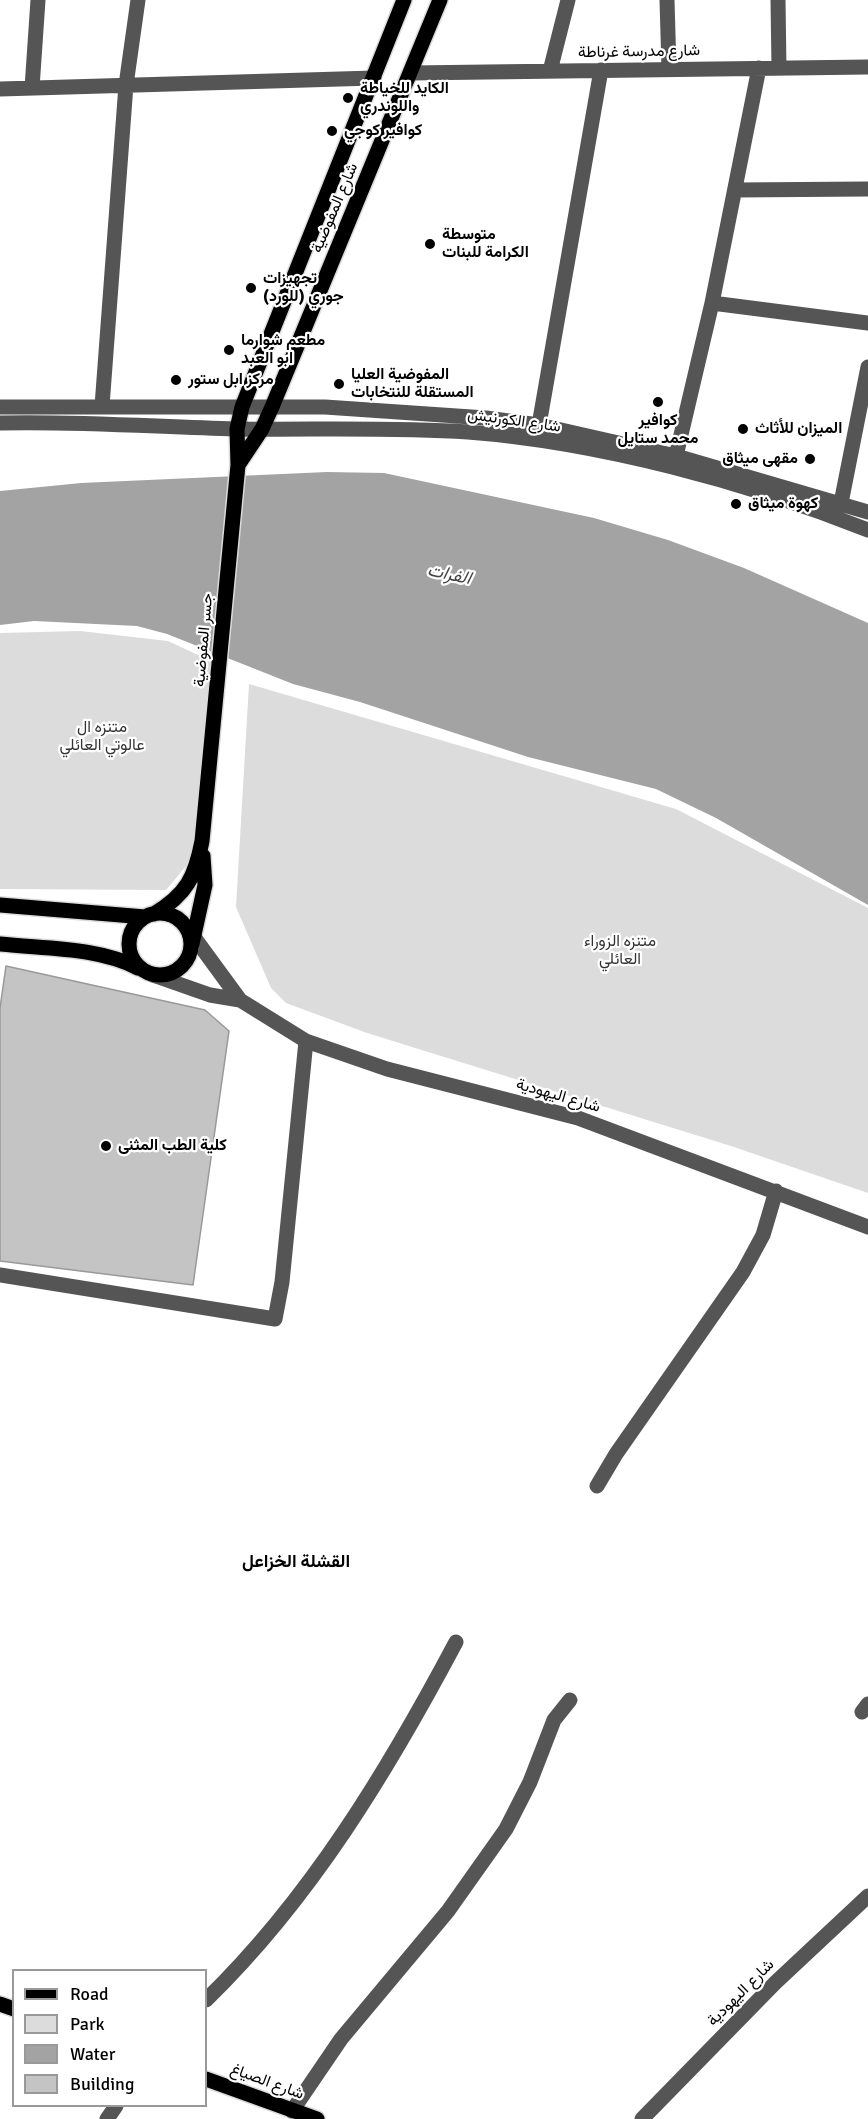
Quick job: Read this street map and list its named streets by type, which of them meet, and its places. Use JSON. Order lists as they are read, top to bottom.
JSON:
{
  "streets": {
    "main road": ["شارع المفوضية", "جسر المفوضية", "شارع الصياغ"],
    "street": ["شارع مدرسة غرناطة", "شارع الكورنيش", "شارع اليهودية"]
  },
  "crossings": [
    ["شارع مدرسة غرناطة", "شارع المفوضية"],
    ["شارع المفوضية", "شارع الكورنيش"],
    ["شارع المفوضية", "جسر المفوضية"]
  ],
  "districts": ["القشلة الخزاعل"],
  "water": ["الفرات"],
  "parks": ["متنزه ال عالوتي العائلي", "متنزه الزوراء العائلي"],
  "places": [
    "الكايد للخياطة واللوندري",
    "كوافير كوجي",
    "متوسطة الكرامة للبنات",
    "تجهيزات جوري (للورد)",
    "مطعم شوارما ابو العبد",
    "مركز ابل ستور",
    "المفوضية العليا المستقلة للنتخابات",
    "كوافير محمد ستايل",
    "الميزان للأثاث",
    "مقهى ميثاق",
    "كهوة ميثاق",
    "كلية الطب المثنى"
  ],
  "legend": [
    "Road",
    "Park",
    "Water",
    "Building"
  ]
}
